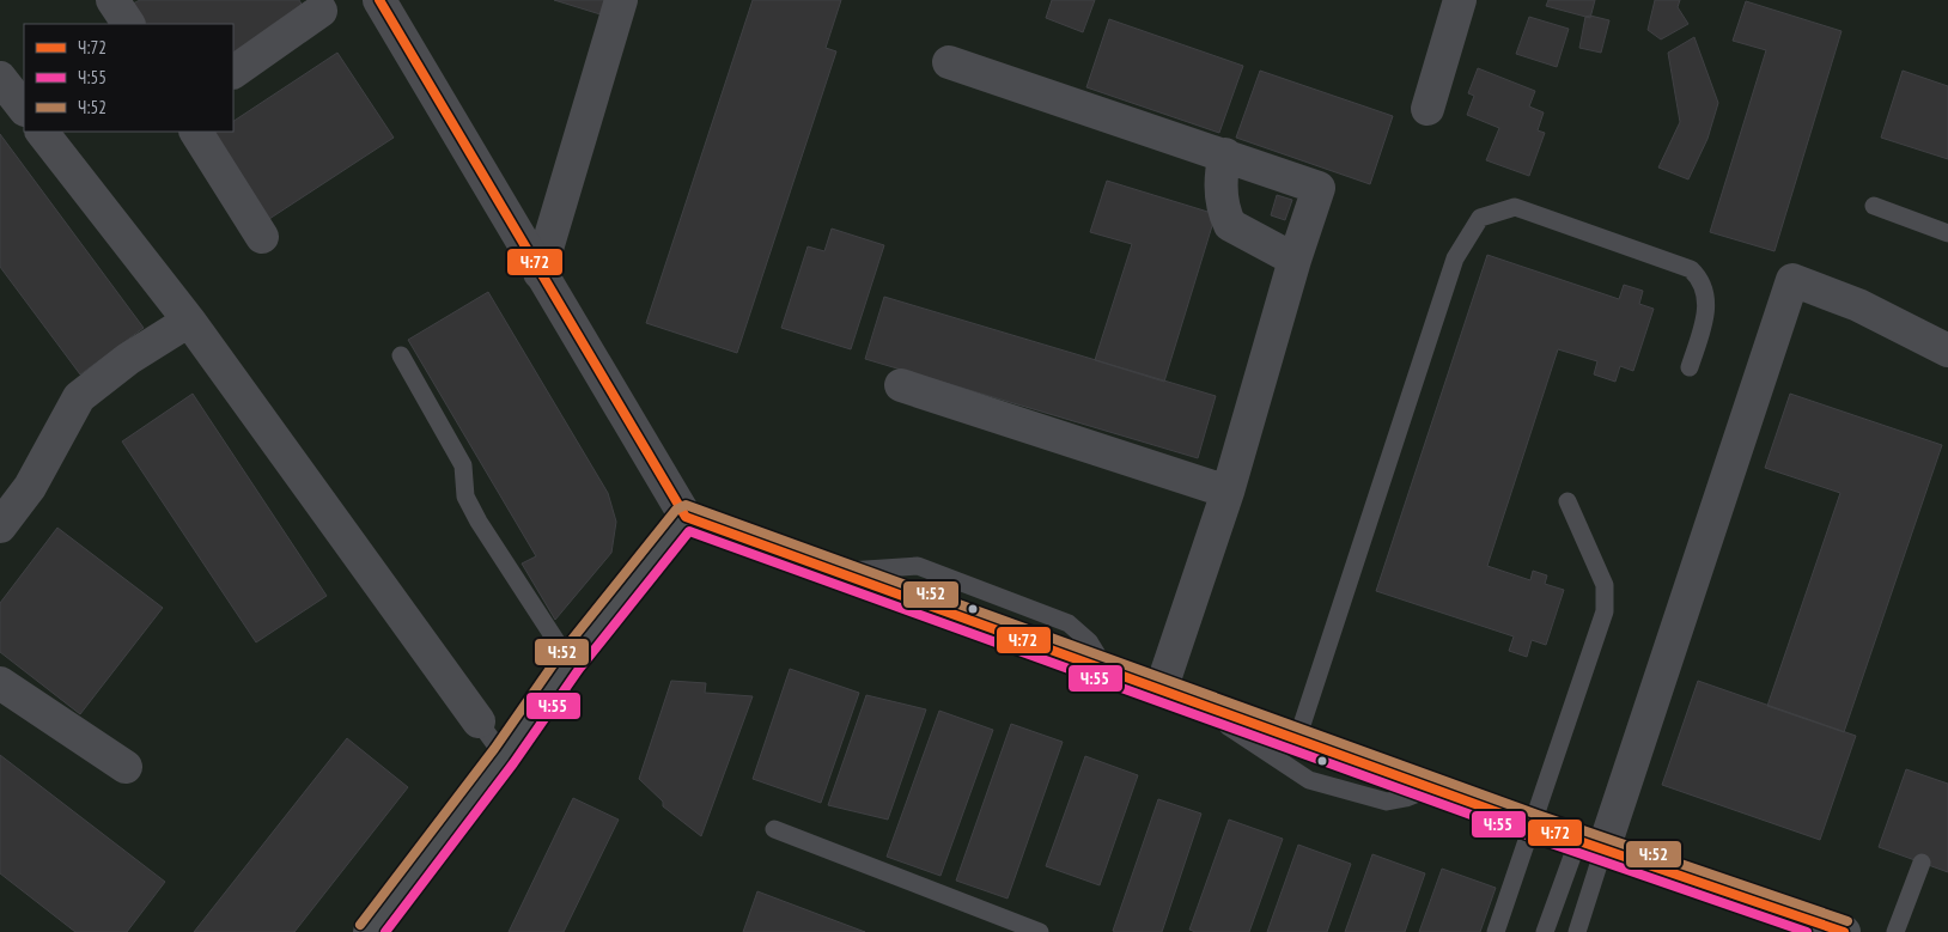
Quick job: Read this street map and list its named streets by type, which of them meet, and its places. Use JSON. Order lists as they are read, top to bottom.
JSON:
{
  "lines": ["transit line Ч:72", "transit line Ч:52", "transit line Ч:55"],
  "legend": ["Ч:72", "Ч:55", "Ч:52"]
}
